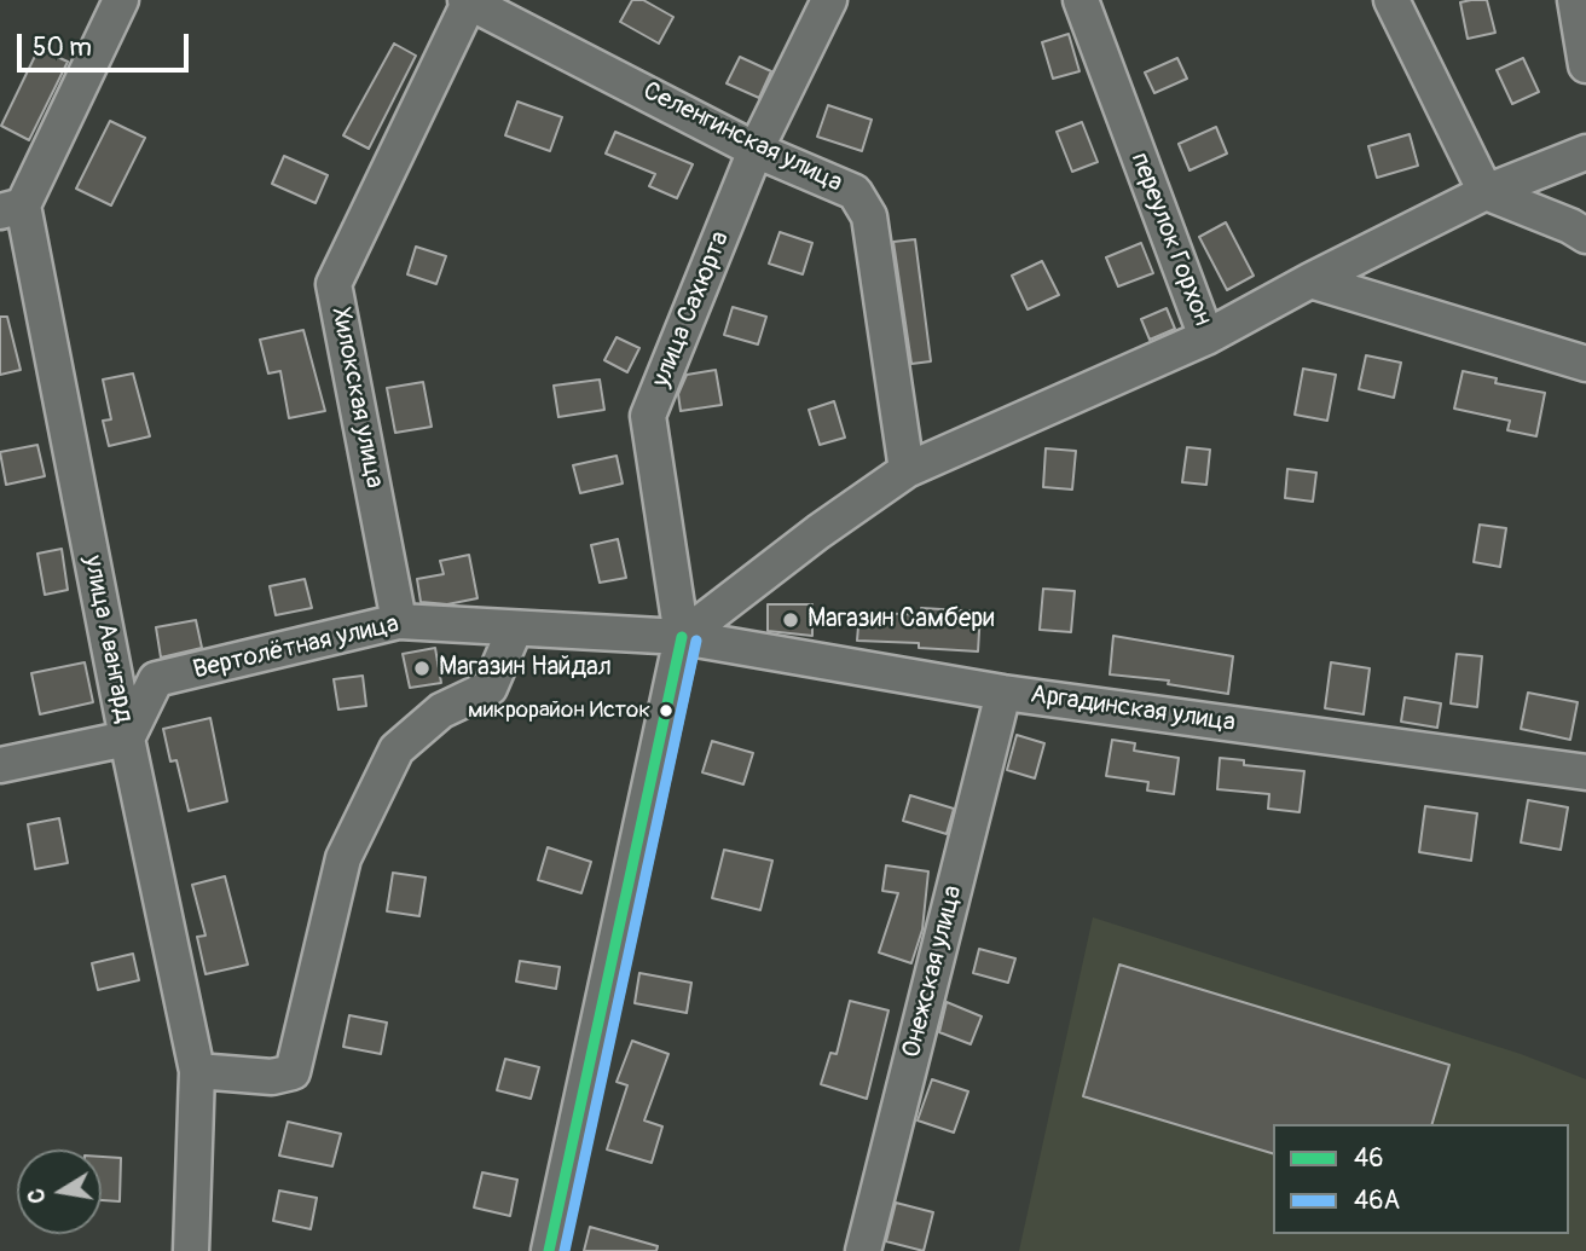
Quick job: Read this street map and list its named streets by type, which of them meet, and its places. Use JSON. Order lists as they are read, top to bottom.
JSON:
{
  "streets": {
    "street": [
      "Селенгинская улица",
      "переулок Горхон",
      "улица Сахюрта",
      "Хилокская улица",
      "улица Авангард",
      "Вертолётная улица",
      "Аргадинская улица",
      "Онежская улица"
    ]
  },
  "crossings": [
    ["Селенгинская улица", "улица Сахюрта"],
    ["Селенгинская улица", "Хилокская улица"],
    ["улица Сахюрта", "Вертолётная улица"],
    ["улица Сахюрта", "Аргадинская улица"],
    ["Хилокская улица", "Вертолётная улица"],
    ["улица Авангард", "Вертолётная улица"],
    ["Вертолётная улица", "Аргадинская улица"],
    ["Аргадинская улица", "Онежская улица"]
  ],
  "places": ["Магазин Самбери", "Магазин Найдал", "микрорайон Исток"],
  "lines": ["transit line 46", "transit line 46А"],
  "legend": ["46", "46А"],
  "scale_bar": "50 m",
  "north": "left"
}
